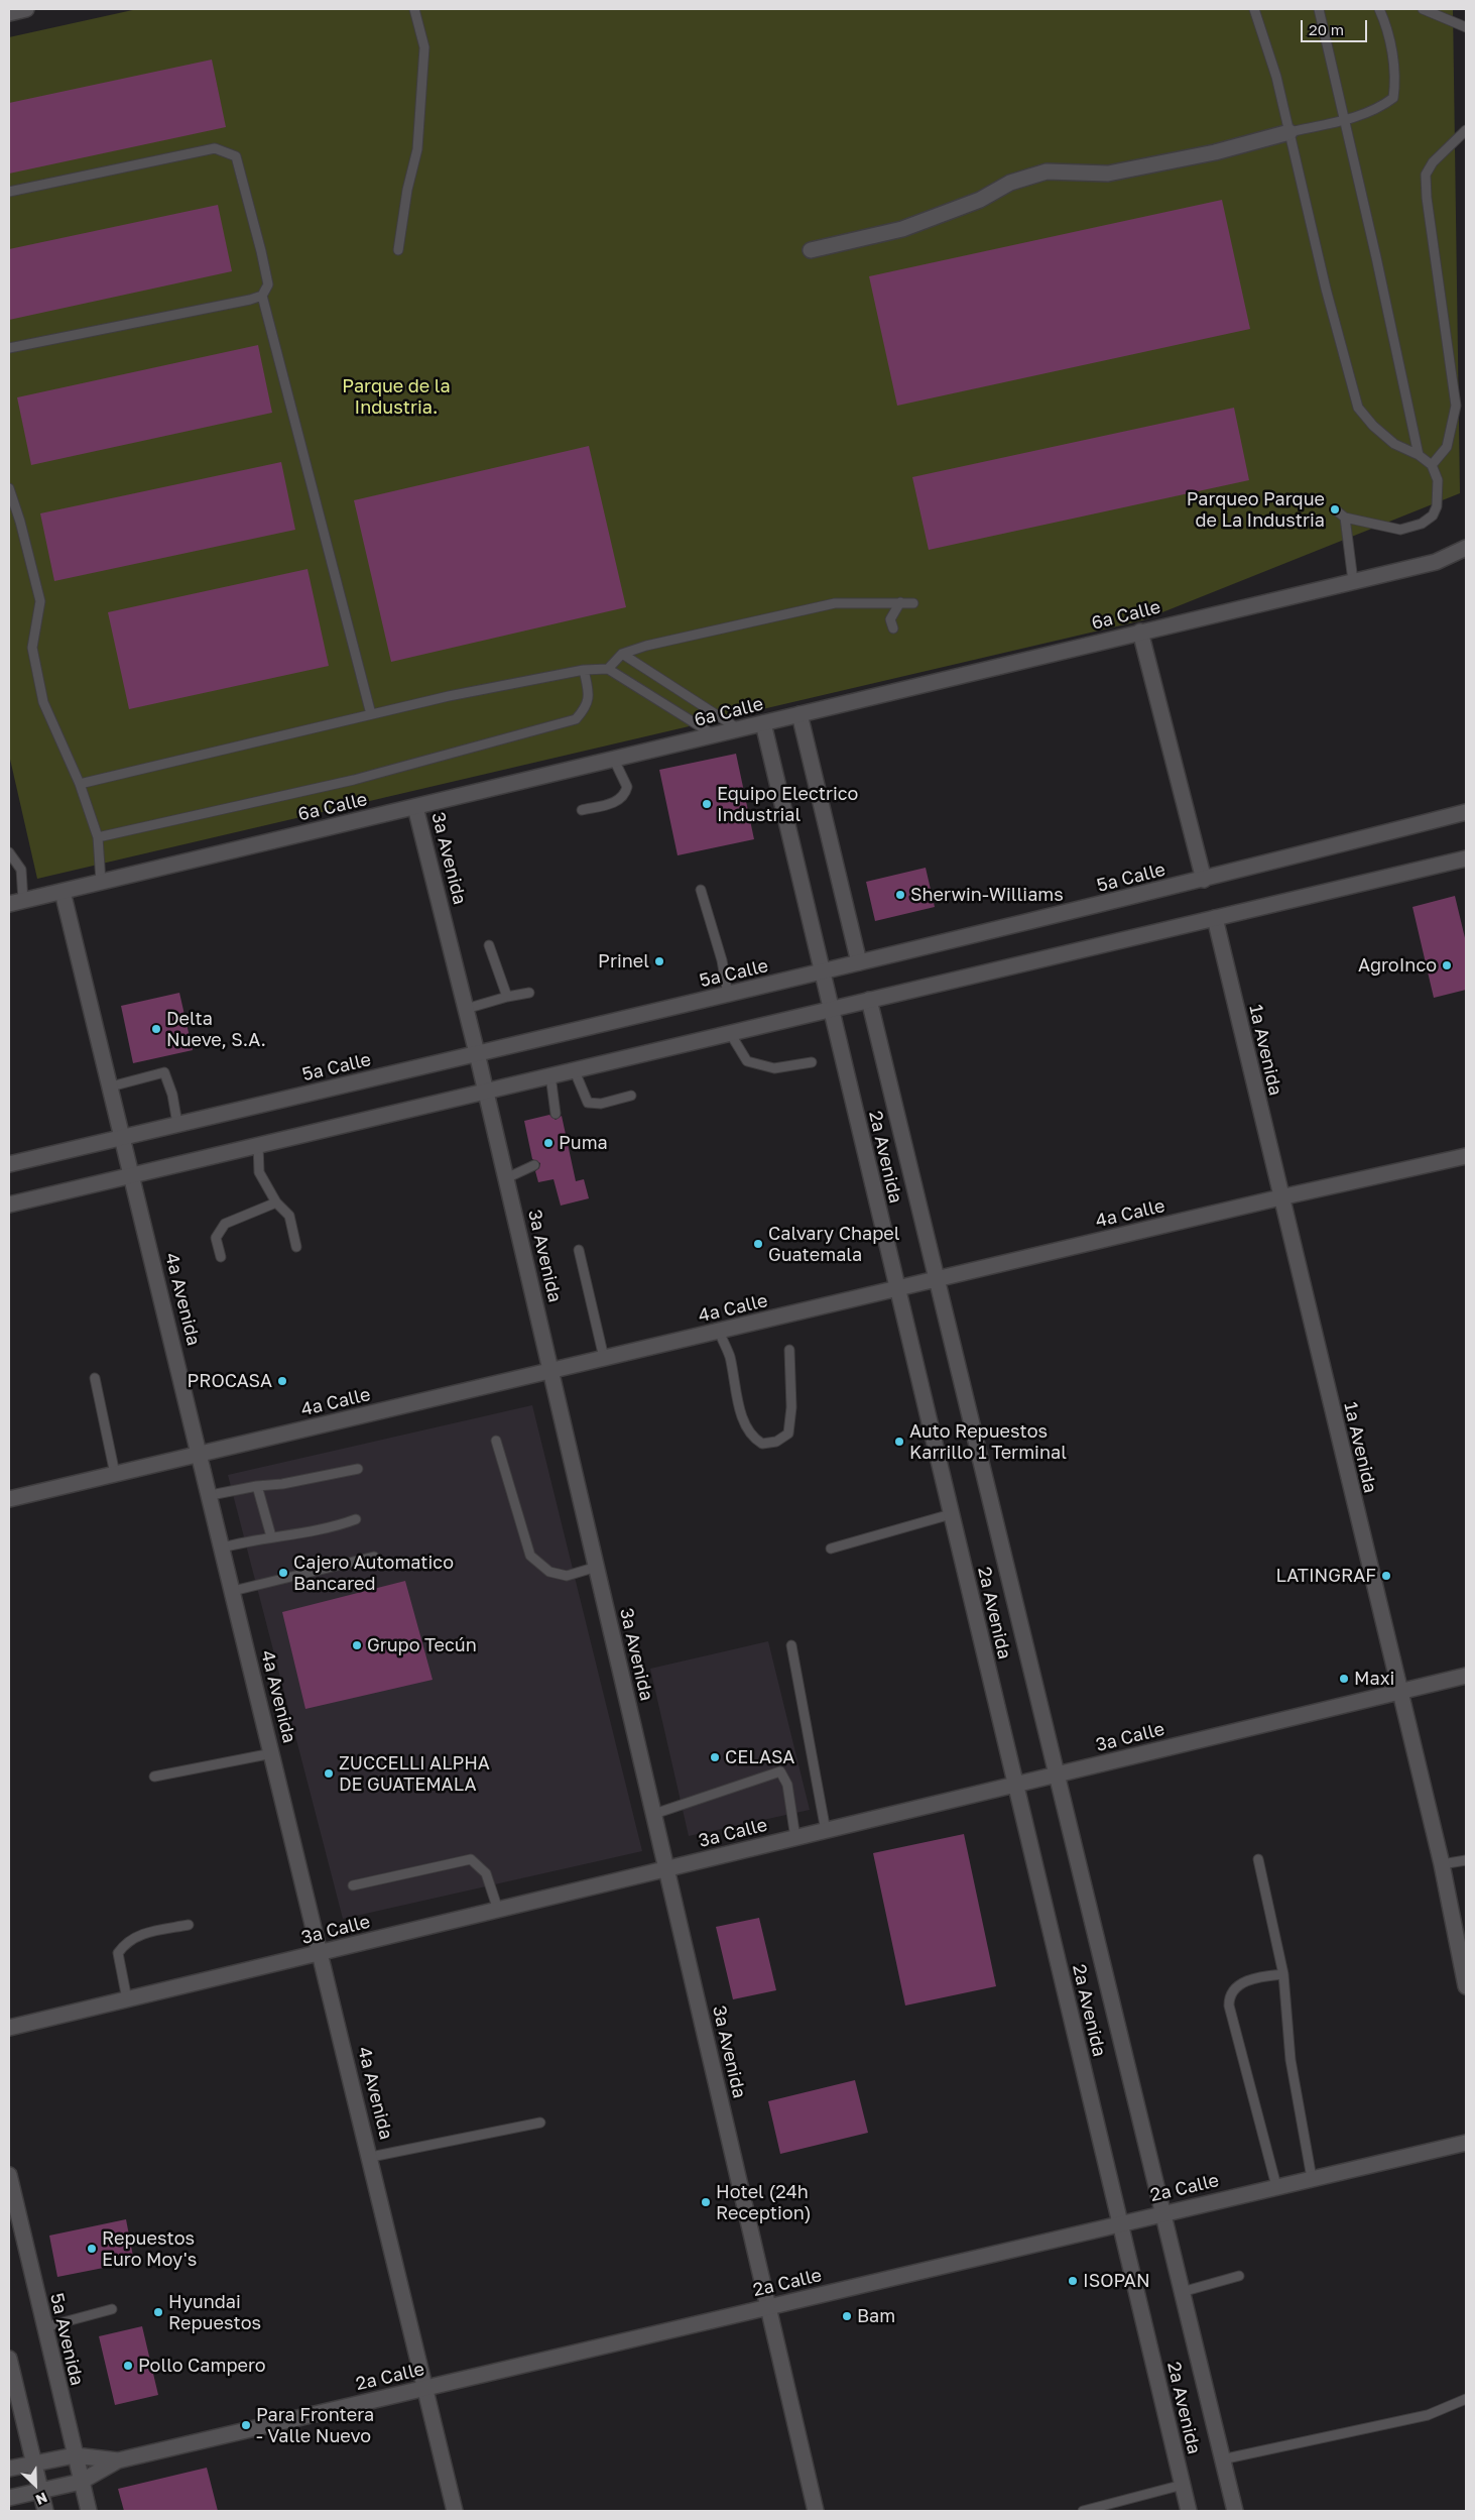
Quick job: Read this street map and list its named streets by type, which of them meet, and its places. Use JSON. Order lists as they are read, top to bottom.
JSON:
{
  "streets": {
    "street": [
      "6a Calle",
      "3a Avenida",
      "5a Calle",
      "1a Avenida",
      "2a Avenida",
      "4a Calle",
      "4a Avenida",
      "3a Calle",
      "2a Calle",
      "5a Avenida"
    ]
  },
  "crossings": [
    ["6a Calle", "3a Avenida"],
    ["6a Calle", "2a Avenida"],
    ["6a Calle", "4a Avenida"],
    ["3a Avenida", "5a Calle"],
    ["3a Avenida", "4a Calle"],
    ["3a Avenida", "3a Calle"],
    ["3a Avenida", "2a Calle"],
    ["5a Calle", "2a Avenida"],
    ["5a Calle", "4a Avenida"],
    ["1a Avenida", "4a Calle"],
    ["1a Avenida", "3a Calle"],
    ["2a Avenida", "4a Calle"],
    ["2a Avenida", "3a Calle"],
    ["2a Avenida", "2a Calle"],
    ["4a Calle", "4a Avenida"],
    ["4a Avenida", "3a Calle"],
    ["4a Avenida", "2a Calle"],
    ["2a Calle", "5a Avenida"]
  ],
  "parks": ["Parque de la Industria."],
  "places": [
    "Parqueo Parque de La Industria",
    "Equipo Electrico Industrial",
    "Sherwin-Williams",
    "Prinel",
    "AgroInco",
    "Delta Nueve, S.A.",
    "Puma",
    "Calvary Chapel Guatemala",
    "PROCASA",
    "Auto Repuestos Karrillo 1 Terminal",
    "Cajero Automatico Bancared",
    "LATINGRAF",
    "Grupo Tecún",
    "Maxi",
    "CELASA",
    "ZUCCELLI ALPHA DE GUATEMALA",
    "Hotel (24h Reception)",
    "Repuestos Euro Moy's",
    "ISOPAN",
    "Hyundai Repuestos",
    "Bam",
    "Pollo Campero",
    "Para Frontera - Valle Nuevo"
  ],
  "scale_bar": "20 m",
  "north": "bottom right"
}
